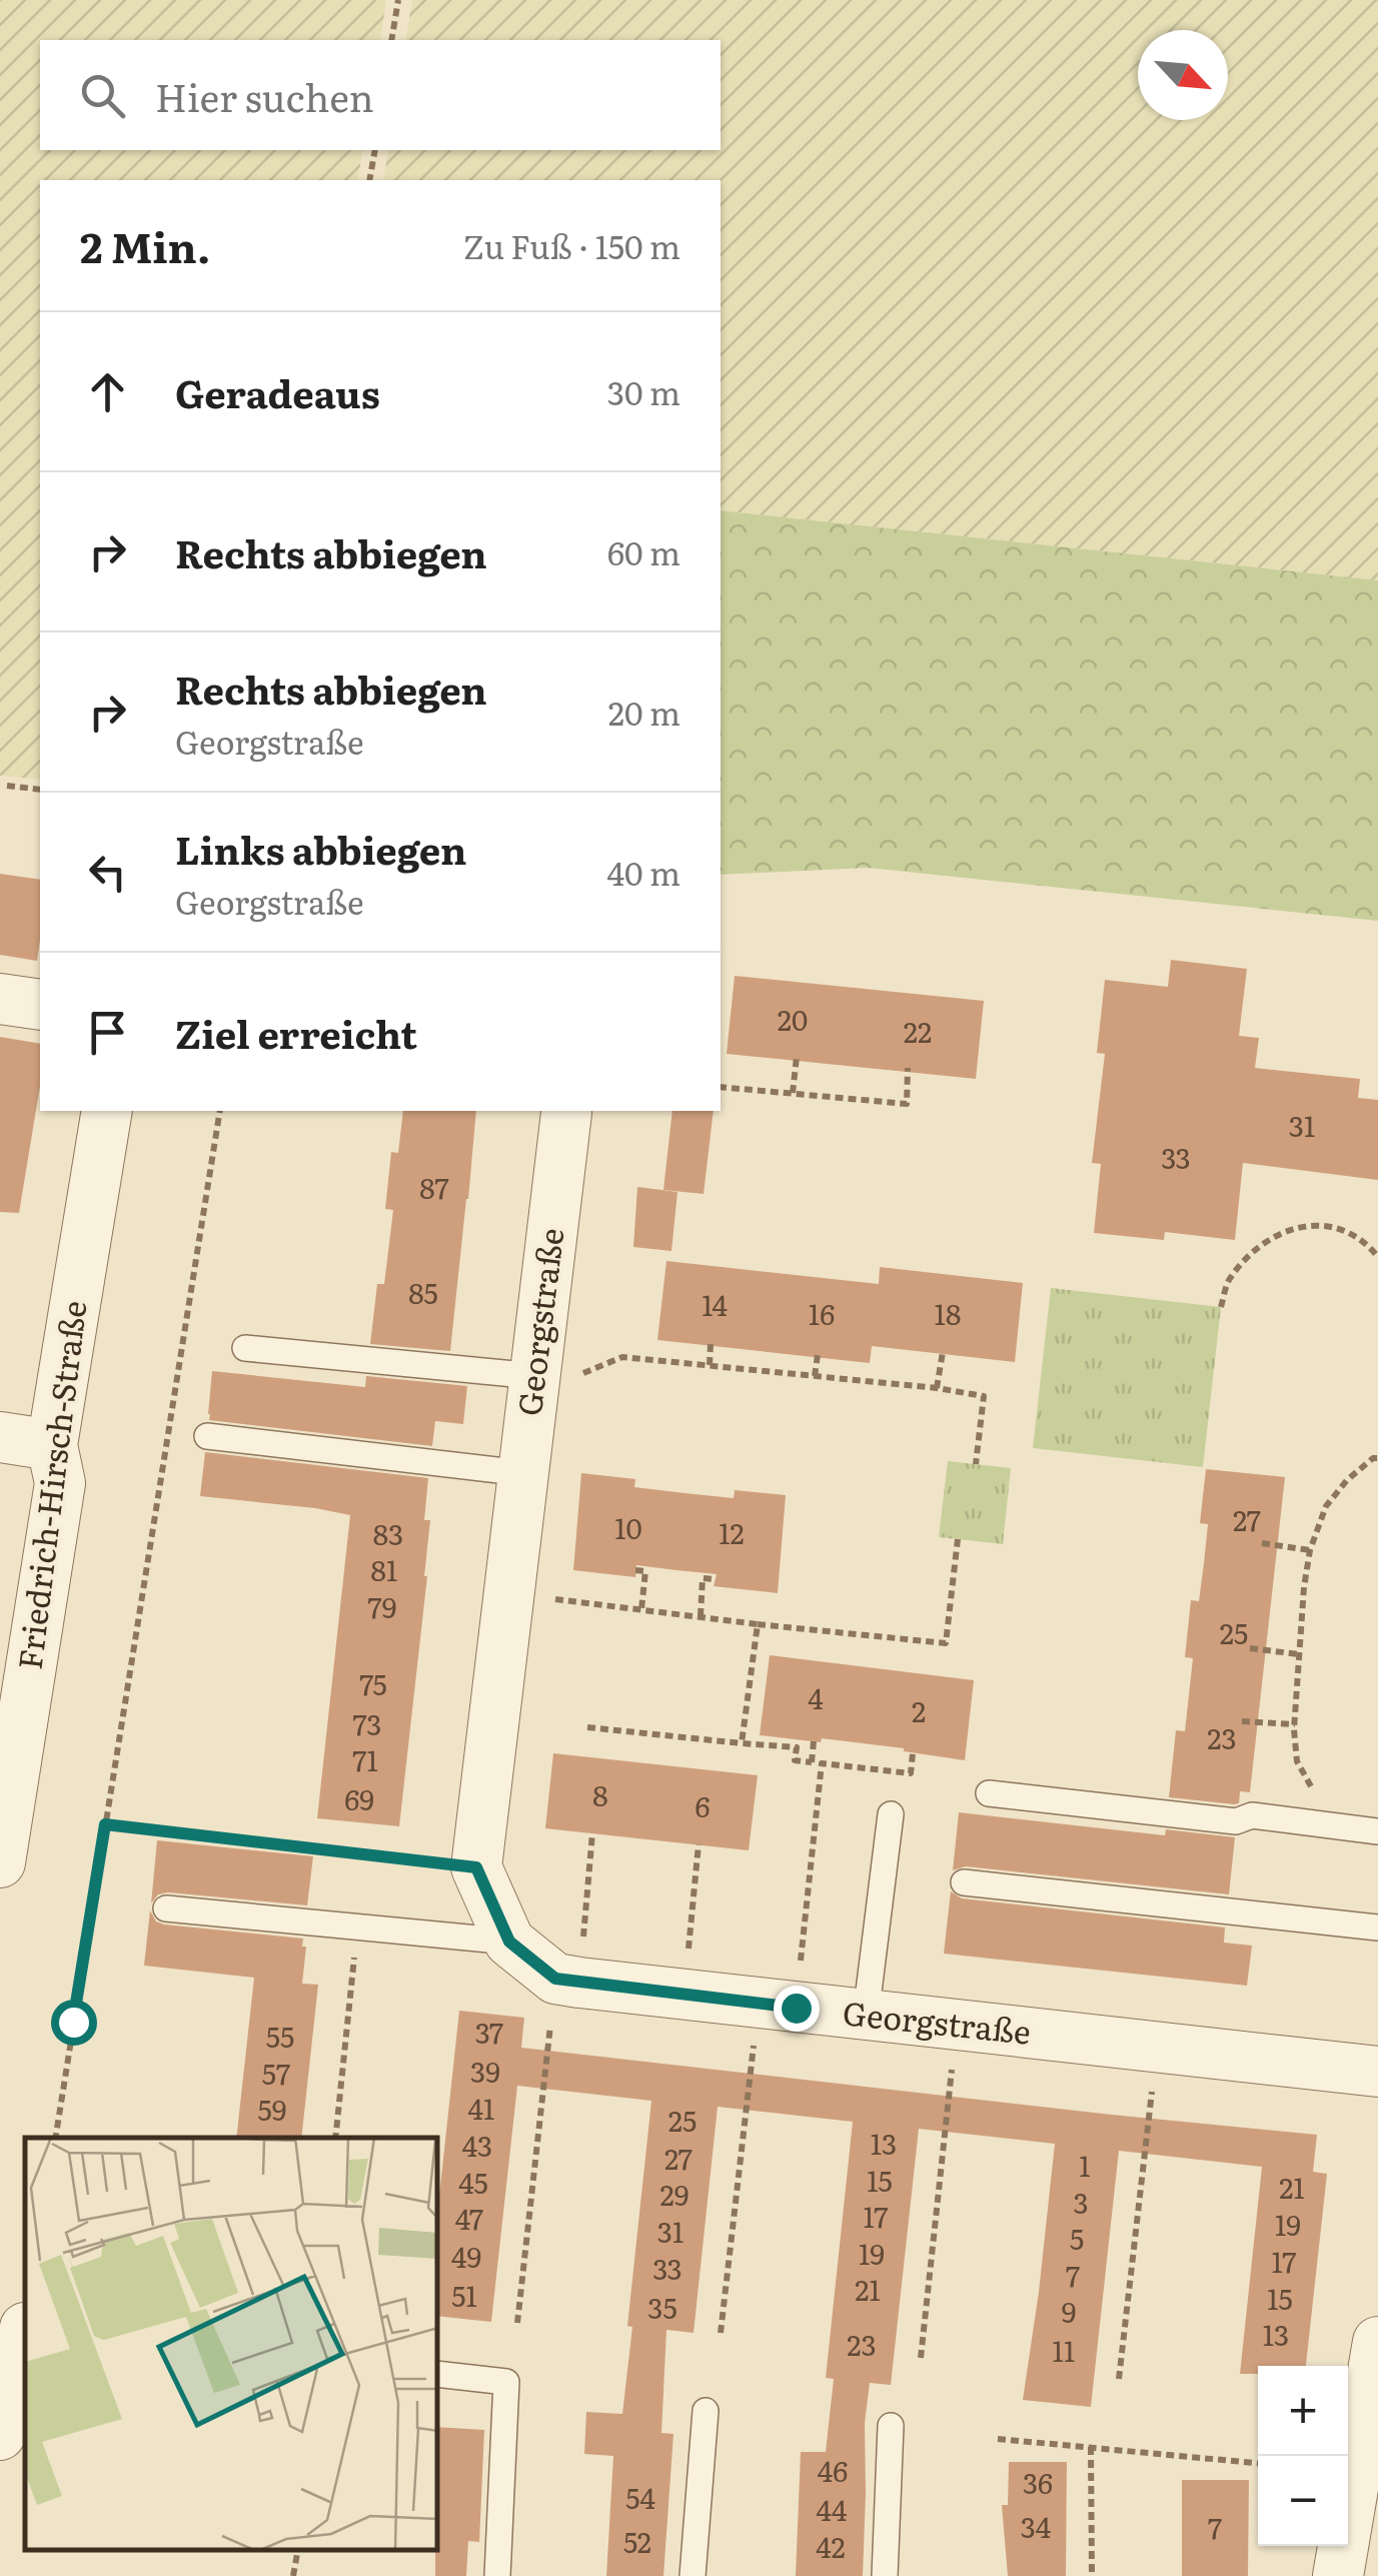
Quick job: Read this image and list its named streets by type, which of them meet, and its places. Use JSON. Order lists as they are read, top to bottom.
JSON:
{
  "streets": {
    "street": ["Georgstraße", "Friedrich-Hirsch-Straße"]
  },
  "house_numbers": [
    "20",
    "22",
    "31",
    "33",
    "87",
    "85",
    "14",
    "16",
    "18",
    "27",
    "10",
    "12",
    "83",
    "81",
    "79",
    "25",
    "75",
    "4",
    "2",
    "73",
    "23",
    "71",
    "8",
    "69",
    "6",
    "37",
    "55",
    "39",
    "57",
    "41",
    "59",
    "25",
    "13",
    "43",
    "27",
    "1",
    "15",
    "45",
    "21",
    "29",
    "3",
    "17",
    "47",
    "19",
    "31",
    "5",
    "19",
    "49",
    "17",
    "33",
    "7",
    "21",
    "51",
    "15",
    "35",
    "9",
    "13",
    "23",
    "11",
    "46",
    "36",
    "54",
    "44",
    "34",
    "7",
    "52",
    "42"
  ],
  "north": "bottom right",
  "page": {
    "search": "Hier suchen",
    "heading": ["2 Min.", "Zu Fuß · 150 m"],
    "list": [
      ["Geradeaus", "30 m"],
      ["Rechts abbiegen", "60 m"],
      ["Rechts abbiegen", "Georgstraße", "20 m"],
      ["Links abbiegen", "Georgstraße", "40 m"],
      "Ziel erreicht"
    ],
    "map_buttons": ["+", "−"]
  }
}
